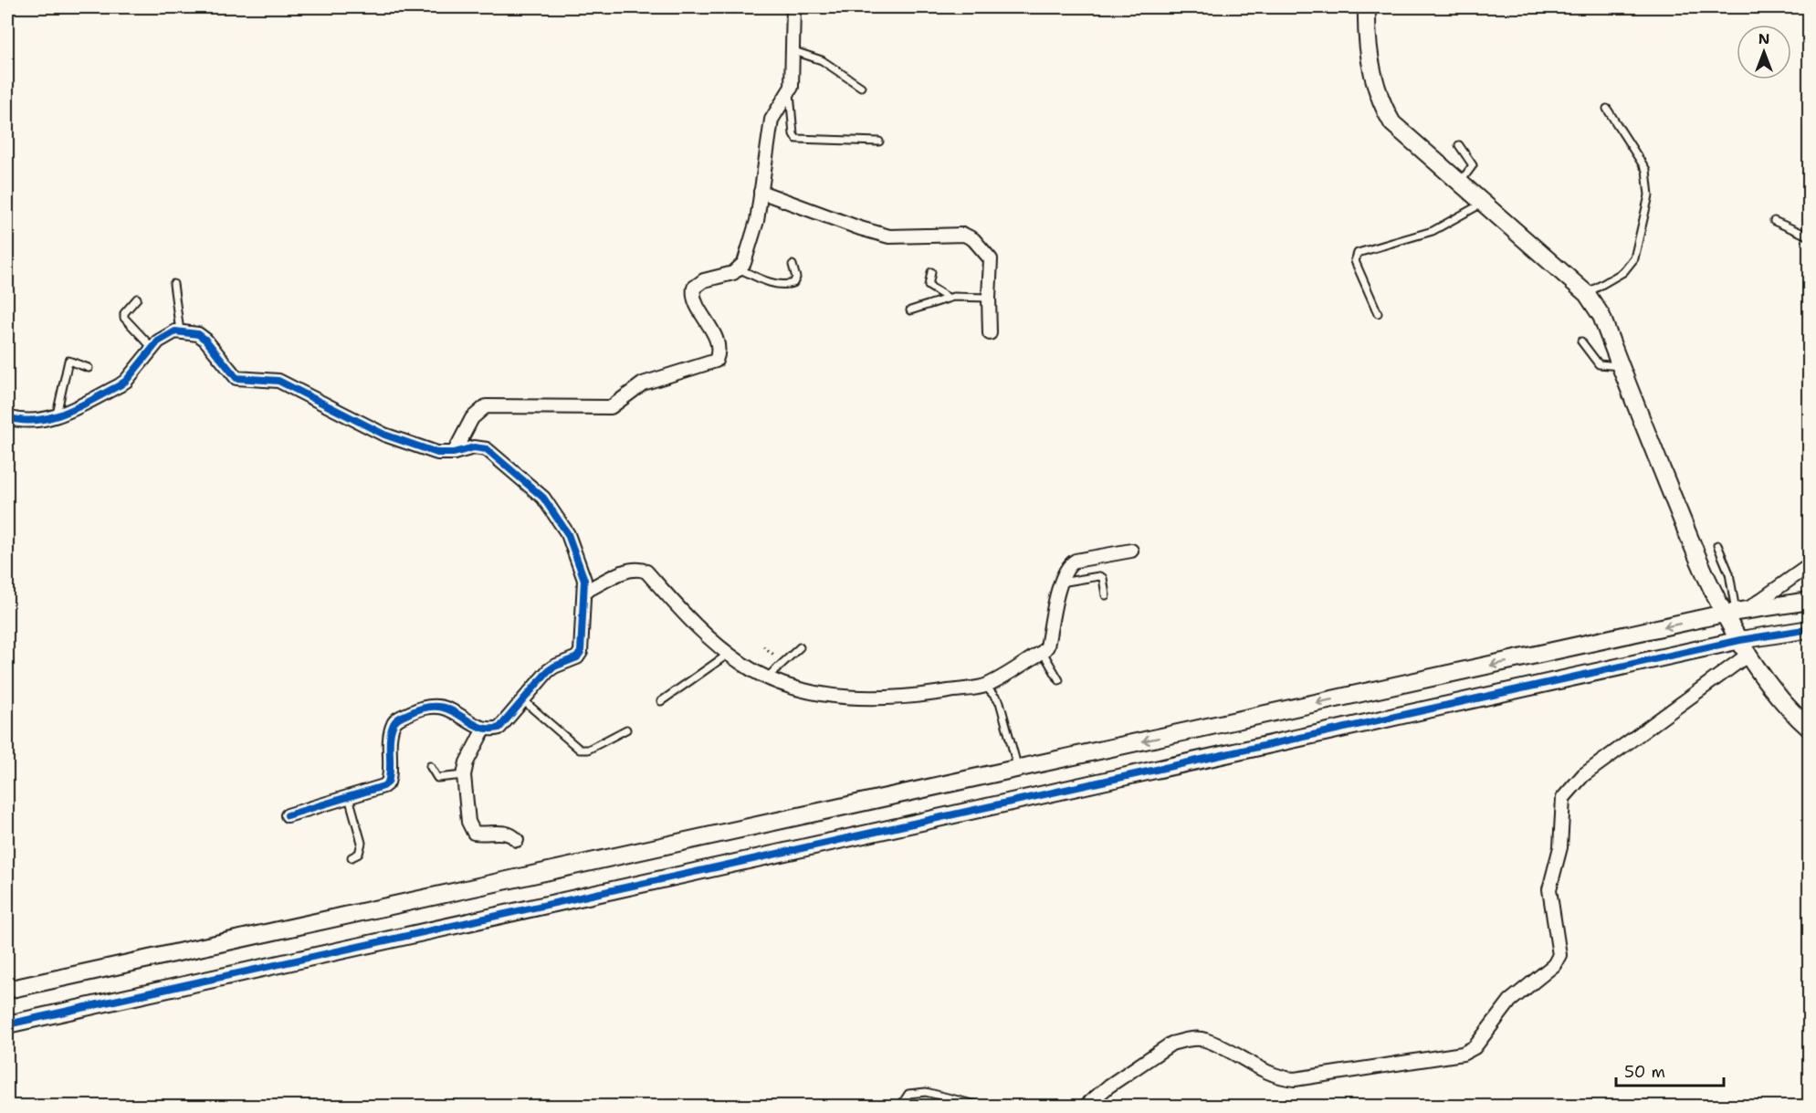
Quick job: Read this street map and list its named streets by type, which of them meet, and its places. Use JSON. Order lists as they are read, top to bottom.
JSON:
{
  "scale_bar": "50 m",
  "north": "top"
}
